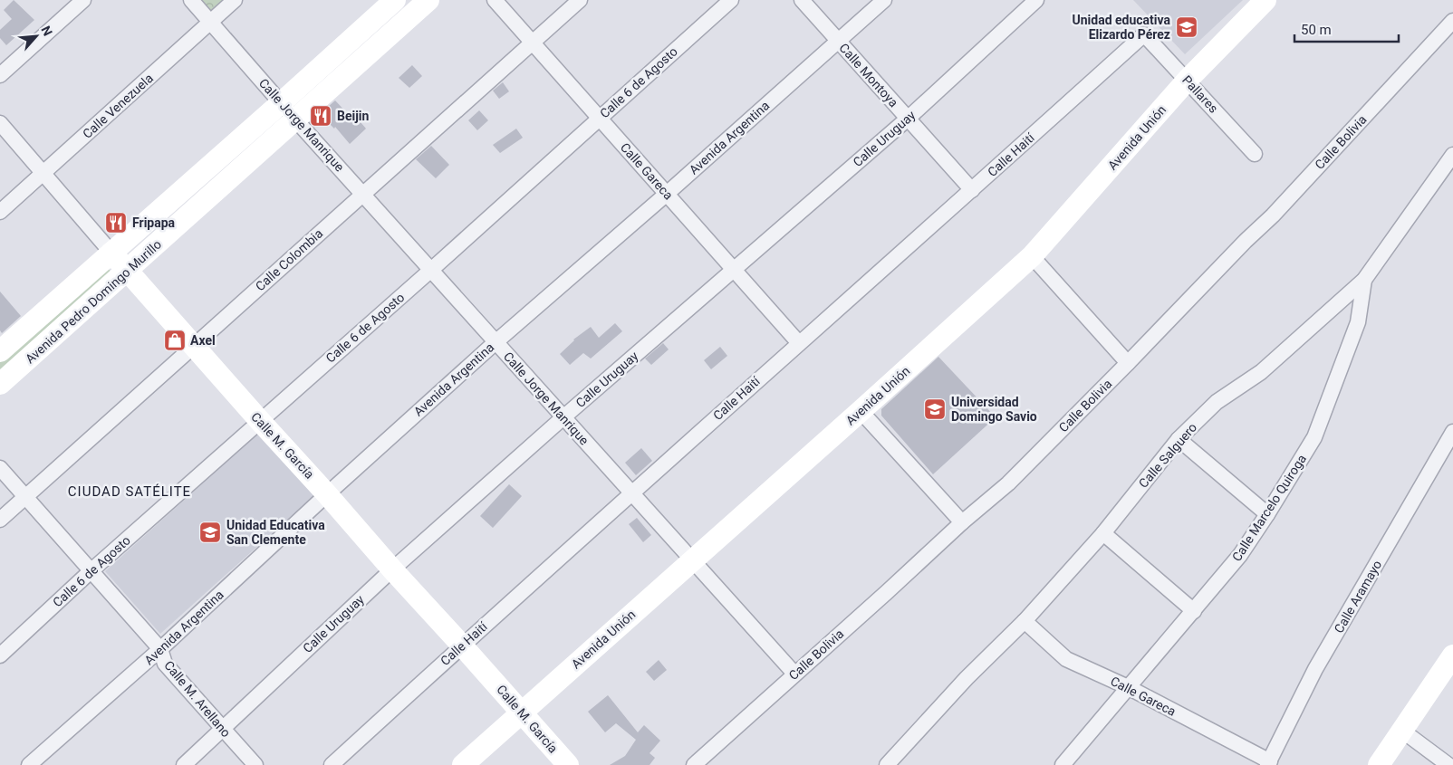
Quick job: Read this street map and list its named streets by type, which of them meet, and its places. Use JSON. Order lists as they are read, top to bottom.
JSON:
{
  "streets": {
    "street": [
      "Calle Montoya",
      "Calle 6 de Agosto",
      "Pallares",
      "Calle Venezuela",
      "Calle Jorge Manrique",
      "Avenida Argentina",
      "Avenida Unión",
      "Calle Uruguay",
      "Calle Bolivia",
      "Calle Haití",
      "Calle Gareca",
      "Calle Colombia",
      "Avenida Pedro Domingo Murillo",
      "Calle M. García",
      "Calle Salguero",
      "Calle Marcelo Quiroga",
      "Calle Aramayo",
      "Calle M. Arellano"
    ]
  },
  "crossings": [
    ["Calle Montoya", "Avenida Argentina"],
    ["Calle Montoya", "Calle Uruguay"],
    ["Calle Montoya", "Calle Haití"],
    ["Calle 6 de Agosto", "Calle Jorge Manrique"],
    ["Calle 6 de Agosto", "Calle Gareca"],
    ["Calle 6 de Agosto", "Calle M. García"],
    ["Calle 6 de Agosto", "Calle M. Arellano"],
    ["Pallares", "Avenida Unión"],
    ["Pallares", "Calle Haití"],
    ["Calle Venezuela", "Calle Jorge Manrique"],
    ["Calle Venezuela", "Calle M. García"],
    ["Calle Jorge Manrique", "Avenida Argentina"],
    ["Calle Jorge Manrique", "Avenida Unión"],
    ["Calle Jorge Manrique", "Calle Uruguay"],
    ["Calle Jorge Manrique", "Calle Bolivia"],
    ["Calle Jorge Manrique", "Calle Haití"],
    ["Calle Jorge Manrique", "Calle Colombia"],
    ["Calle Jorge Manrique", "Avenida Pedro Domingo Murillo"],
    ["Avenida Argentina", "Calle Gareca"],
    ["Avenida Argentina", "Calle M. García"],
    ["Avenida Argentina", "Calle M. Arellano"],
    ["Avenida Unión", "Calle M. García"],
    ["Calle Uruguay", "Calle Gareca"],
    ["Calle Uruguay", "Calle M. García"],
    ["Calle Uruguay", "Calle M. Arellano"],
    ["Calle Haití", "Calle Gareca"],
    ["Calle Haití", "Calle M. García"],
    ["Calle Gareca", "Calle Colombia"],
    ["Calle Gareca", "Calle Salguero"],
    ["Calle Gareca", "Calle Marcelo Quiroga"],
    ["Calle Gareca", "Calle Aramayo"],
    ["Calle Colombia", "Calle M. García"],
    ["Calle Colombia", "Calle M. Arellano"],
    ["Avenida Pedro Domingo Murillo", "Calle M. García"],
    ["Calle Salguero", "Calle Marcelo Quiroga"]
  ],
  "districts": ["CIUDAD SATÉLITE"],
  "places": {
    "school or university": ["Unidad educativa Elizardo Pérez", "Universidad Domingo Savio", "Unidad Educativa San Clemente"],
    "restaurant": ["Beijin", "Fripapa"],
    "shop": ["Axel"]
  },
  "scale_bar": "50 m",
  "north": "top right"
}
